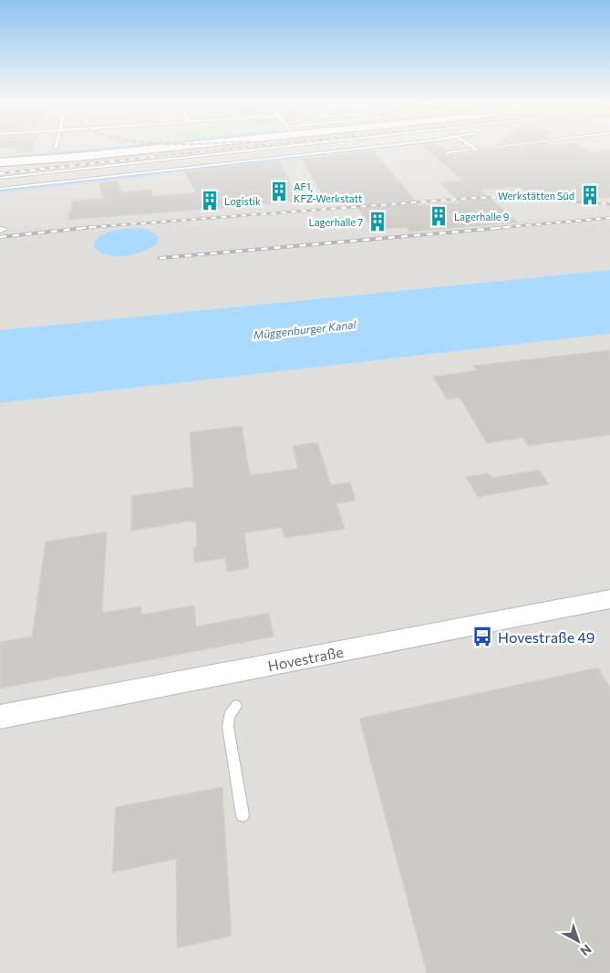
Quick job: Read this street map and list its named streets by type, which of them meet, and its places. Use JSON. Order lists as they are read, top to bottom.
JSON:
{
  "streets": {
    "street": ["Hovestraße"]
  },
  "water": ["Müggenburger Kanal"],
  "places": {
    "building": [
      "AF1, KFZ-Werkstatt",
      "Werkstätten Süd",
      "Logistik",
      "Lagerhalle 9",
      "Lagerhalle 7"
    ],
    "bus stop": ["Hovestraße 49"]
  },
  "north": "bottom right"
}
